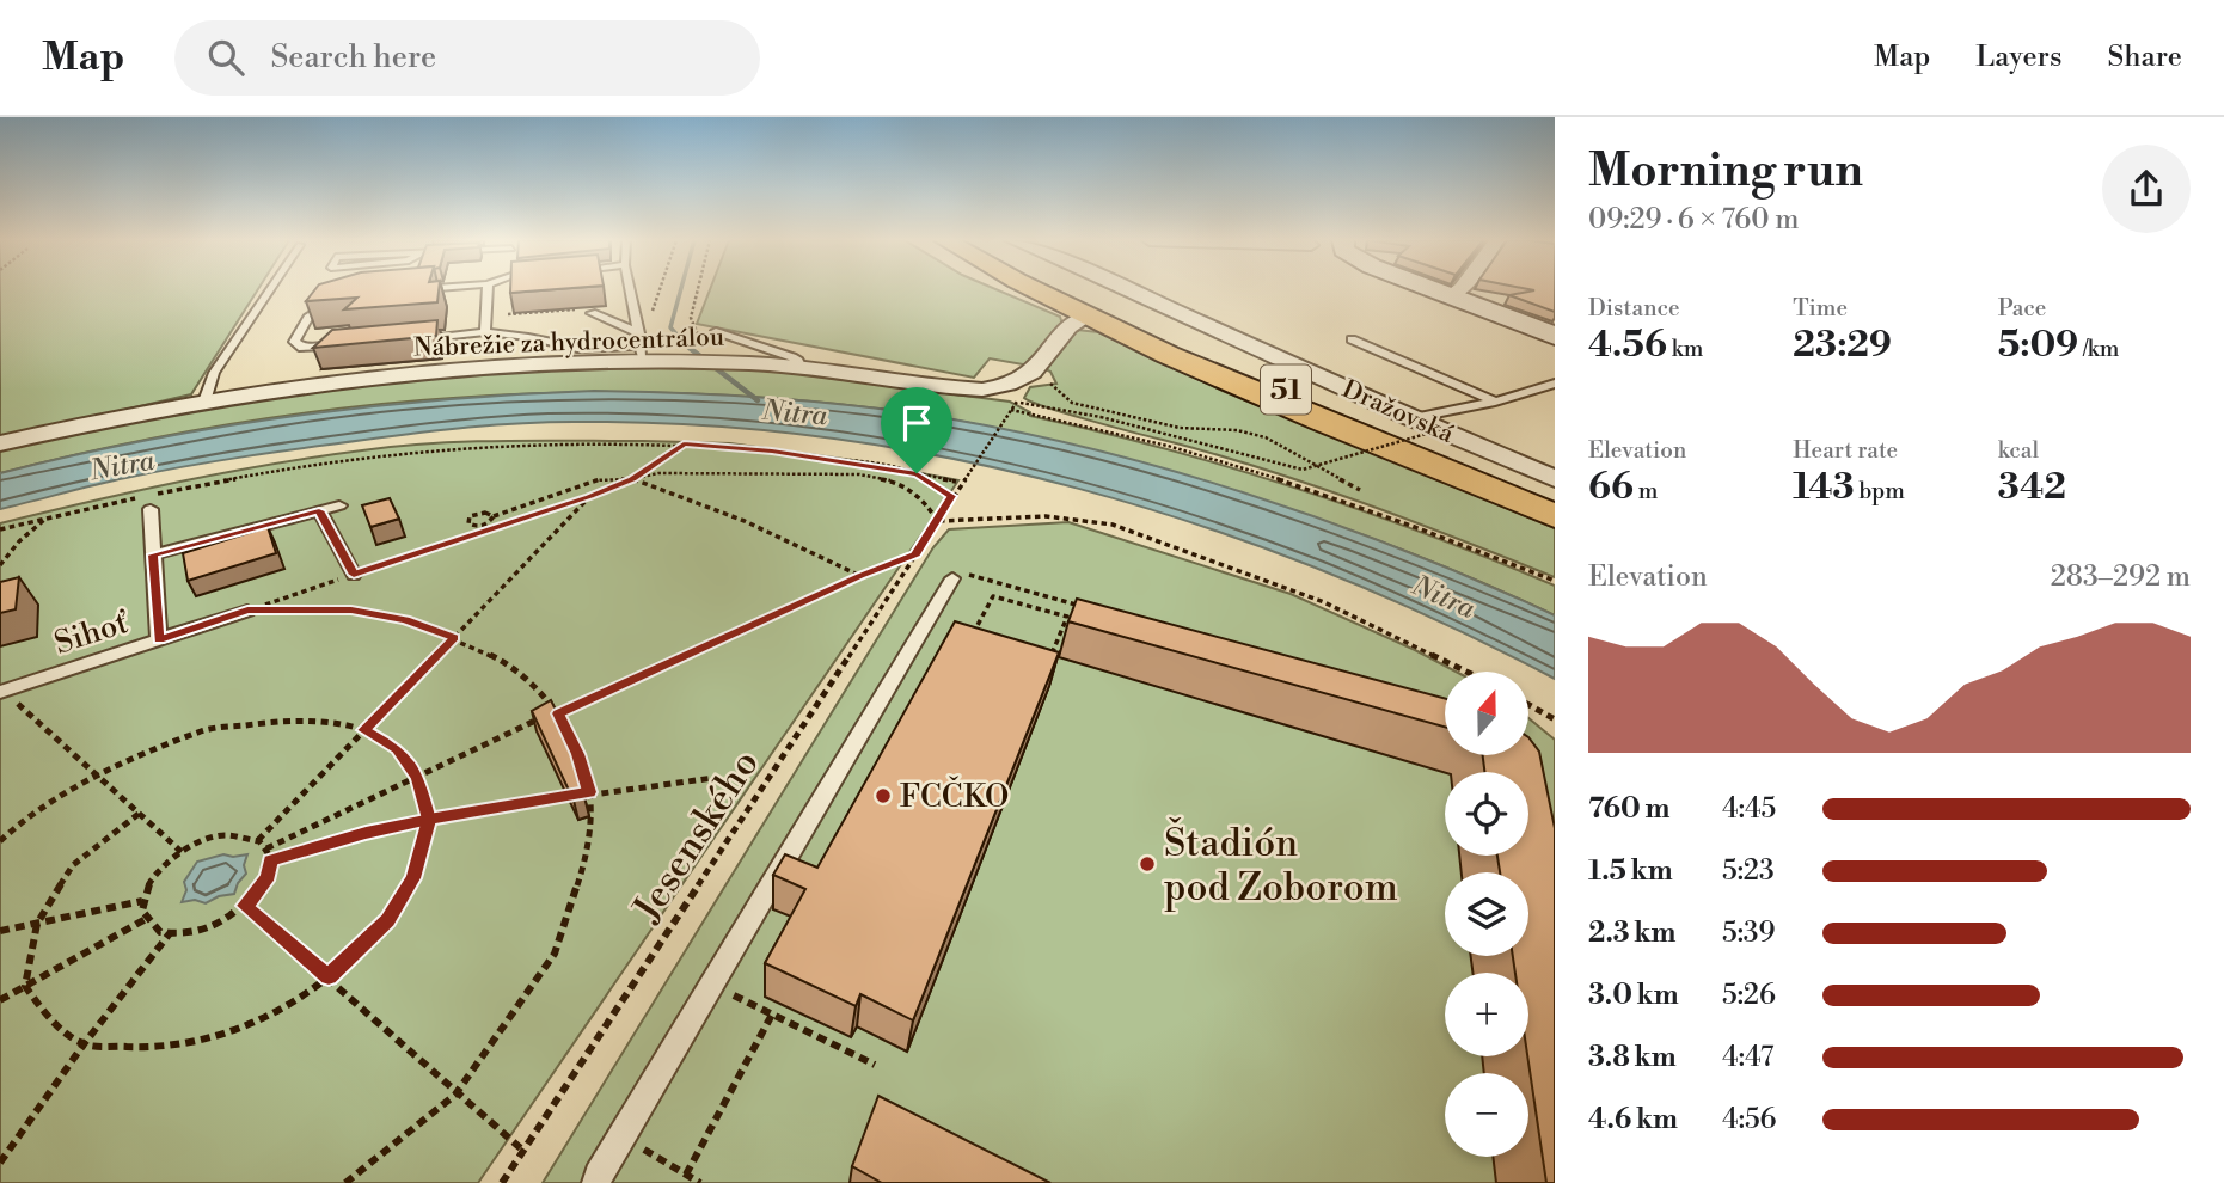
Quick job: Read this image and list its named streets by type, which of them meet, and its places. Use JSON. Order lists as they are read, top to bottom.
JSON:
{
  "streets": {
    "main road": ["51"],
    "street": ["Nábrežie za hydrocentrálou", "Dražovská"],
    "lane": ["Sihoť"],
    "path": ["Jesenského"]
  },
  "water": ["Nitra"],
  "places": ["FCČKO", "Štadión pod Zoborom"],
  "north": "top",
  "page": {
    "header": "Map",
    "search": "Search here",
    "nav": ["Map", "Layers", "Share"],
    "heading": ["Morning run", "09:29 · 6 × 760 m"],
    "stats": [
      ["Distance", "4.56 km"],
      ["Time", "23:29"],
      ["Pace", "5:09 /km"],
      ["Elevation", "66 m"],
      ["Heart rate", "143 bpm"],
      ["kcal", "342"]
    ],
    "chart": ["Elevation", "283–292 m"],
    "map_buttons": ["+", "−"],
    "list": [
      {
        "name": "760 m",
        "note": "4:45"
      },
      {
        "name": "1.5 km",
        "note": "5:23"
      },
      {
        "name": "2.3 km",
        "note": "5:39"
      },
      {
        "name": "3.0 km",
        "note": "5:26"
      },
      {
        "name": "3.8 km",
        "note": "4:47"
      },
      {
        "name": "4.6 km",
        "note": "4:56"
      }
    ]
  }
}
